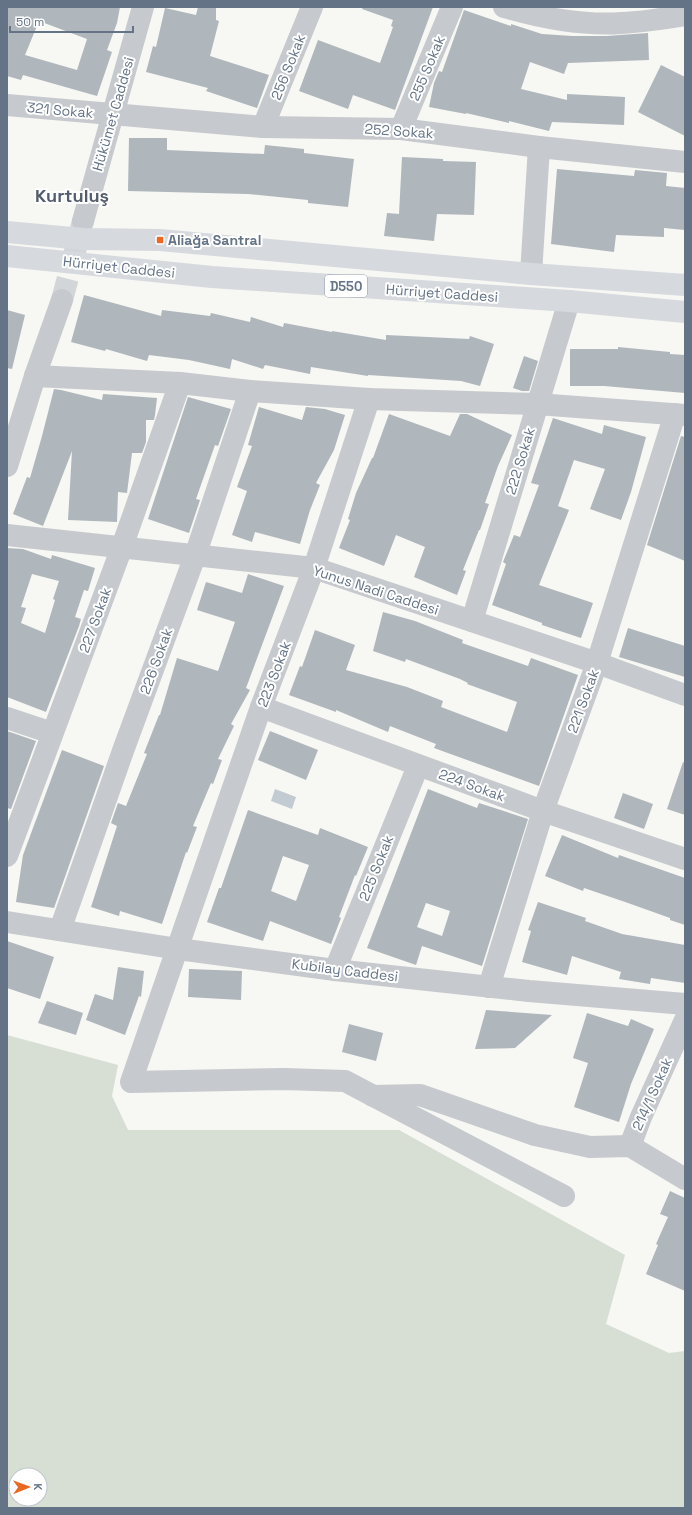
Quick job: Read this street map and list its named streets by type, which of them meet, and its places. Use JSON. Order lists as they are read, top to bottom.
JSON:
{
  "streets": {
    "highway": ["Hürriyet Caddesi", "D550"],
    "street": [
      "256 Sokak",
      "255 Sokak",
      "321 Sokak",
      "Hükümet Caddesi",
      "252 Sokak",
      "222 Sokak",
      "Yunus Nadi Caddesi",
      "227 Sokak",
      "226 Sokak",
      "223 Sokak",
      "221 Sokak",
      "224 Sokak",
      "225 Sokak",
      "Kubilay Caddesi",
      "214/1 Sokak"
    ]
  },
  "crossings": [
    ["256 Sokak", "252 Sokak"],
    ["255 Sokak", "252 Sokak"],
    ["321 Sokak", "Hükümet Caddesi"],
    ["321 Sokak", "252 Sokak"],
    ["Hükümet Caddesi", "252 Sokak"],
    ["Hürriyet Caddesi", "222 Sokak"],
    ["222 Sokak", "Yunus Nadi Caddesi"],
    ["Yunus Nadi Caddesi", "227 Sokak"],
    ["Yunus Nadi Caddesi", "226 Sokak"],
    ["Yunus Nadi Caddesi", "223 Sokak"],
    ["Yunus Nadi Caddesi", "221 Sokak"],
    ["226 Sokak", "Kubilay Caddesi"],
    ["223 Sokak", "224 Sokak"],
    ["223 Sokak", "Kubilay Caddesi"],
    ["221 Sokak", "224 Sokak"],
    ["221 Sokak", "Kubilay Caddesi"],
    ["224 Sokak", "225 Sokak"],
    ["225 Sokak", "Kubilay Caddesi"]
  ],
  "districts": ["Kurtuluş"],
  "places": {
    "transit": ["Aliağa Santral"]
  },
  "scale_bar": "50 m",
  "north": "right"
}
